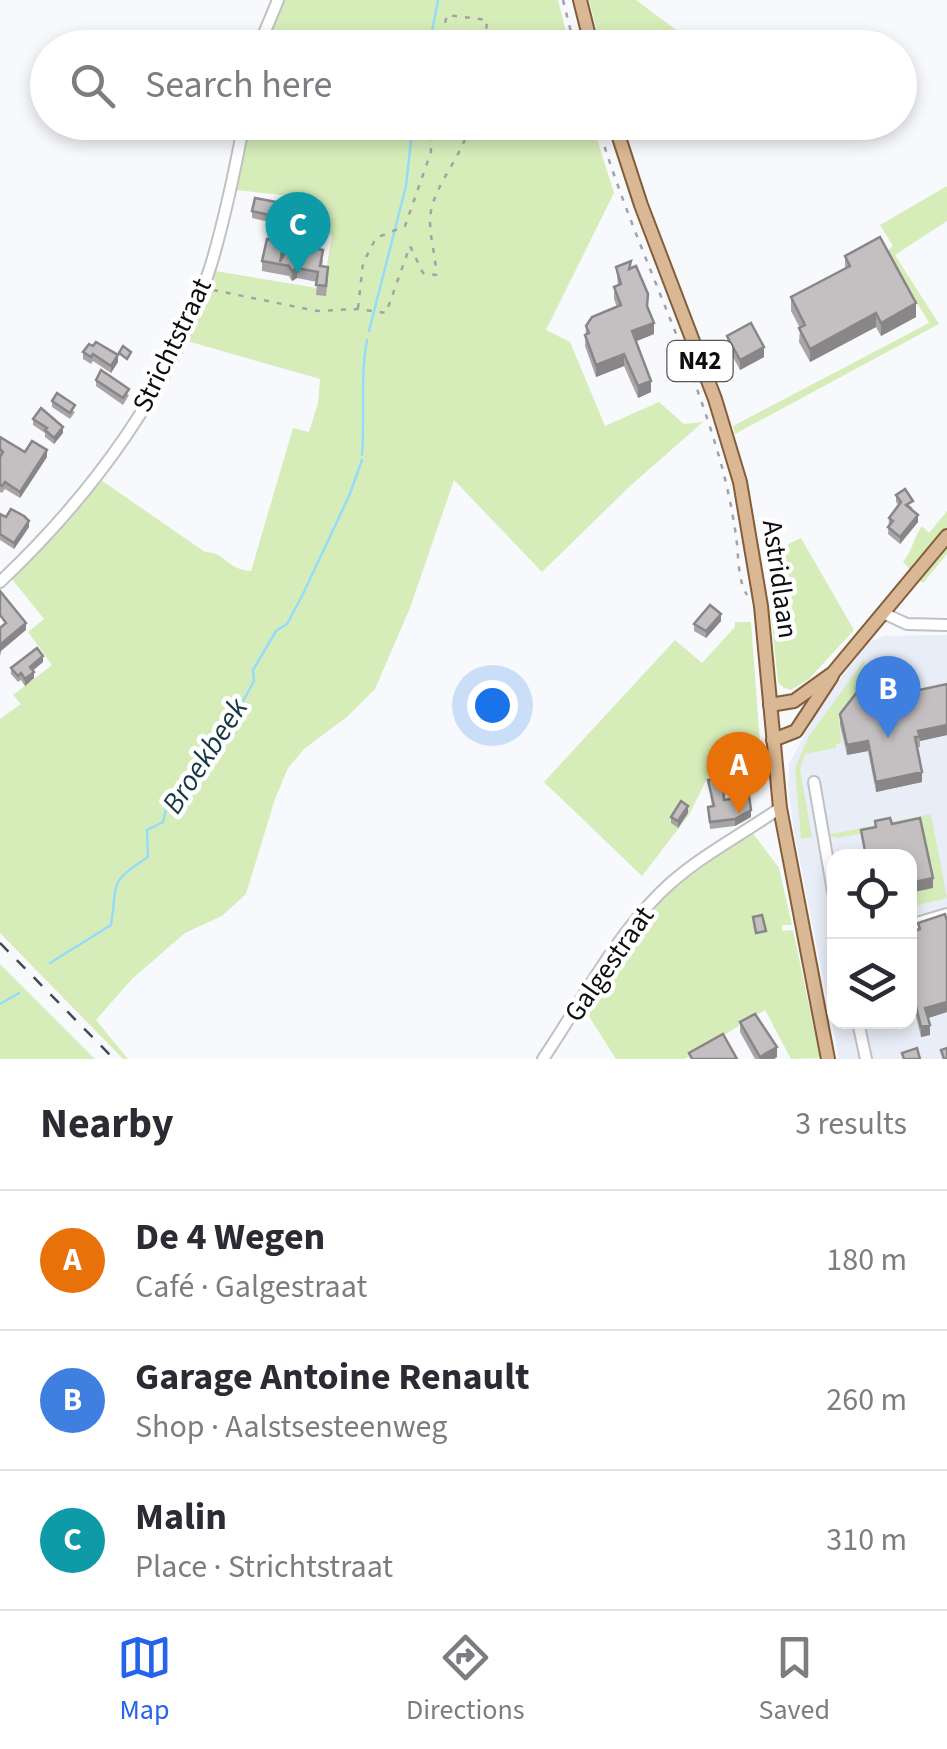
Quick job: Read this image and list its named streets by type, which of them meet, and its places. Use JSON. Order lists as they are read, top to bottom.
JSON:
{
  "streets": {
    "main road": ["N42", "Astridlaan"],
    "street": ["Strichtstraat", "Galgestraat"]
  },
  "crossings": [
    ["Astridlaan", "Galgestraat"]
  ],
  "water": ["Broekbeek"],
  "page": {
    "search": "Search here",
    "pins": ["C", "B", "A"],
    "heading": ["Nearby", "3 results"],
    "list": [
      {
        "mark": "A",
        "name": "De 4 Wegen",
        "note": "Café · Galgestraat",
        "value": "180 m"
      },
      {
        "mark": "B",
        "name": "Garage Antoine Renault",
        "note": "Shop · Aalstsesteenweg",
        "value": "260 m"
      },
      {
        "mark": "C",
        "name": "Malin",
        "note": "Place · Strichtstraat",
        "value": "310 m"
      }
    ],
    "nav": ["Map", "Directions", "Saved"]
  }
}
